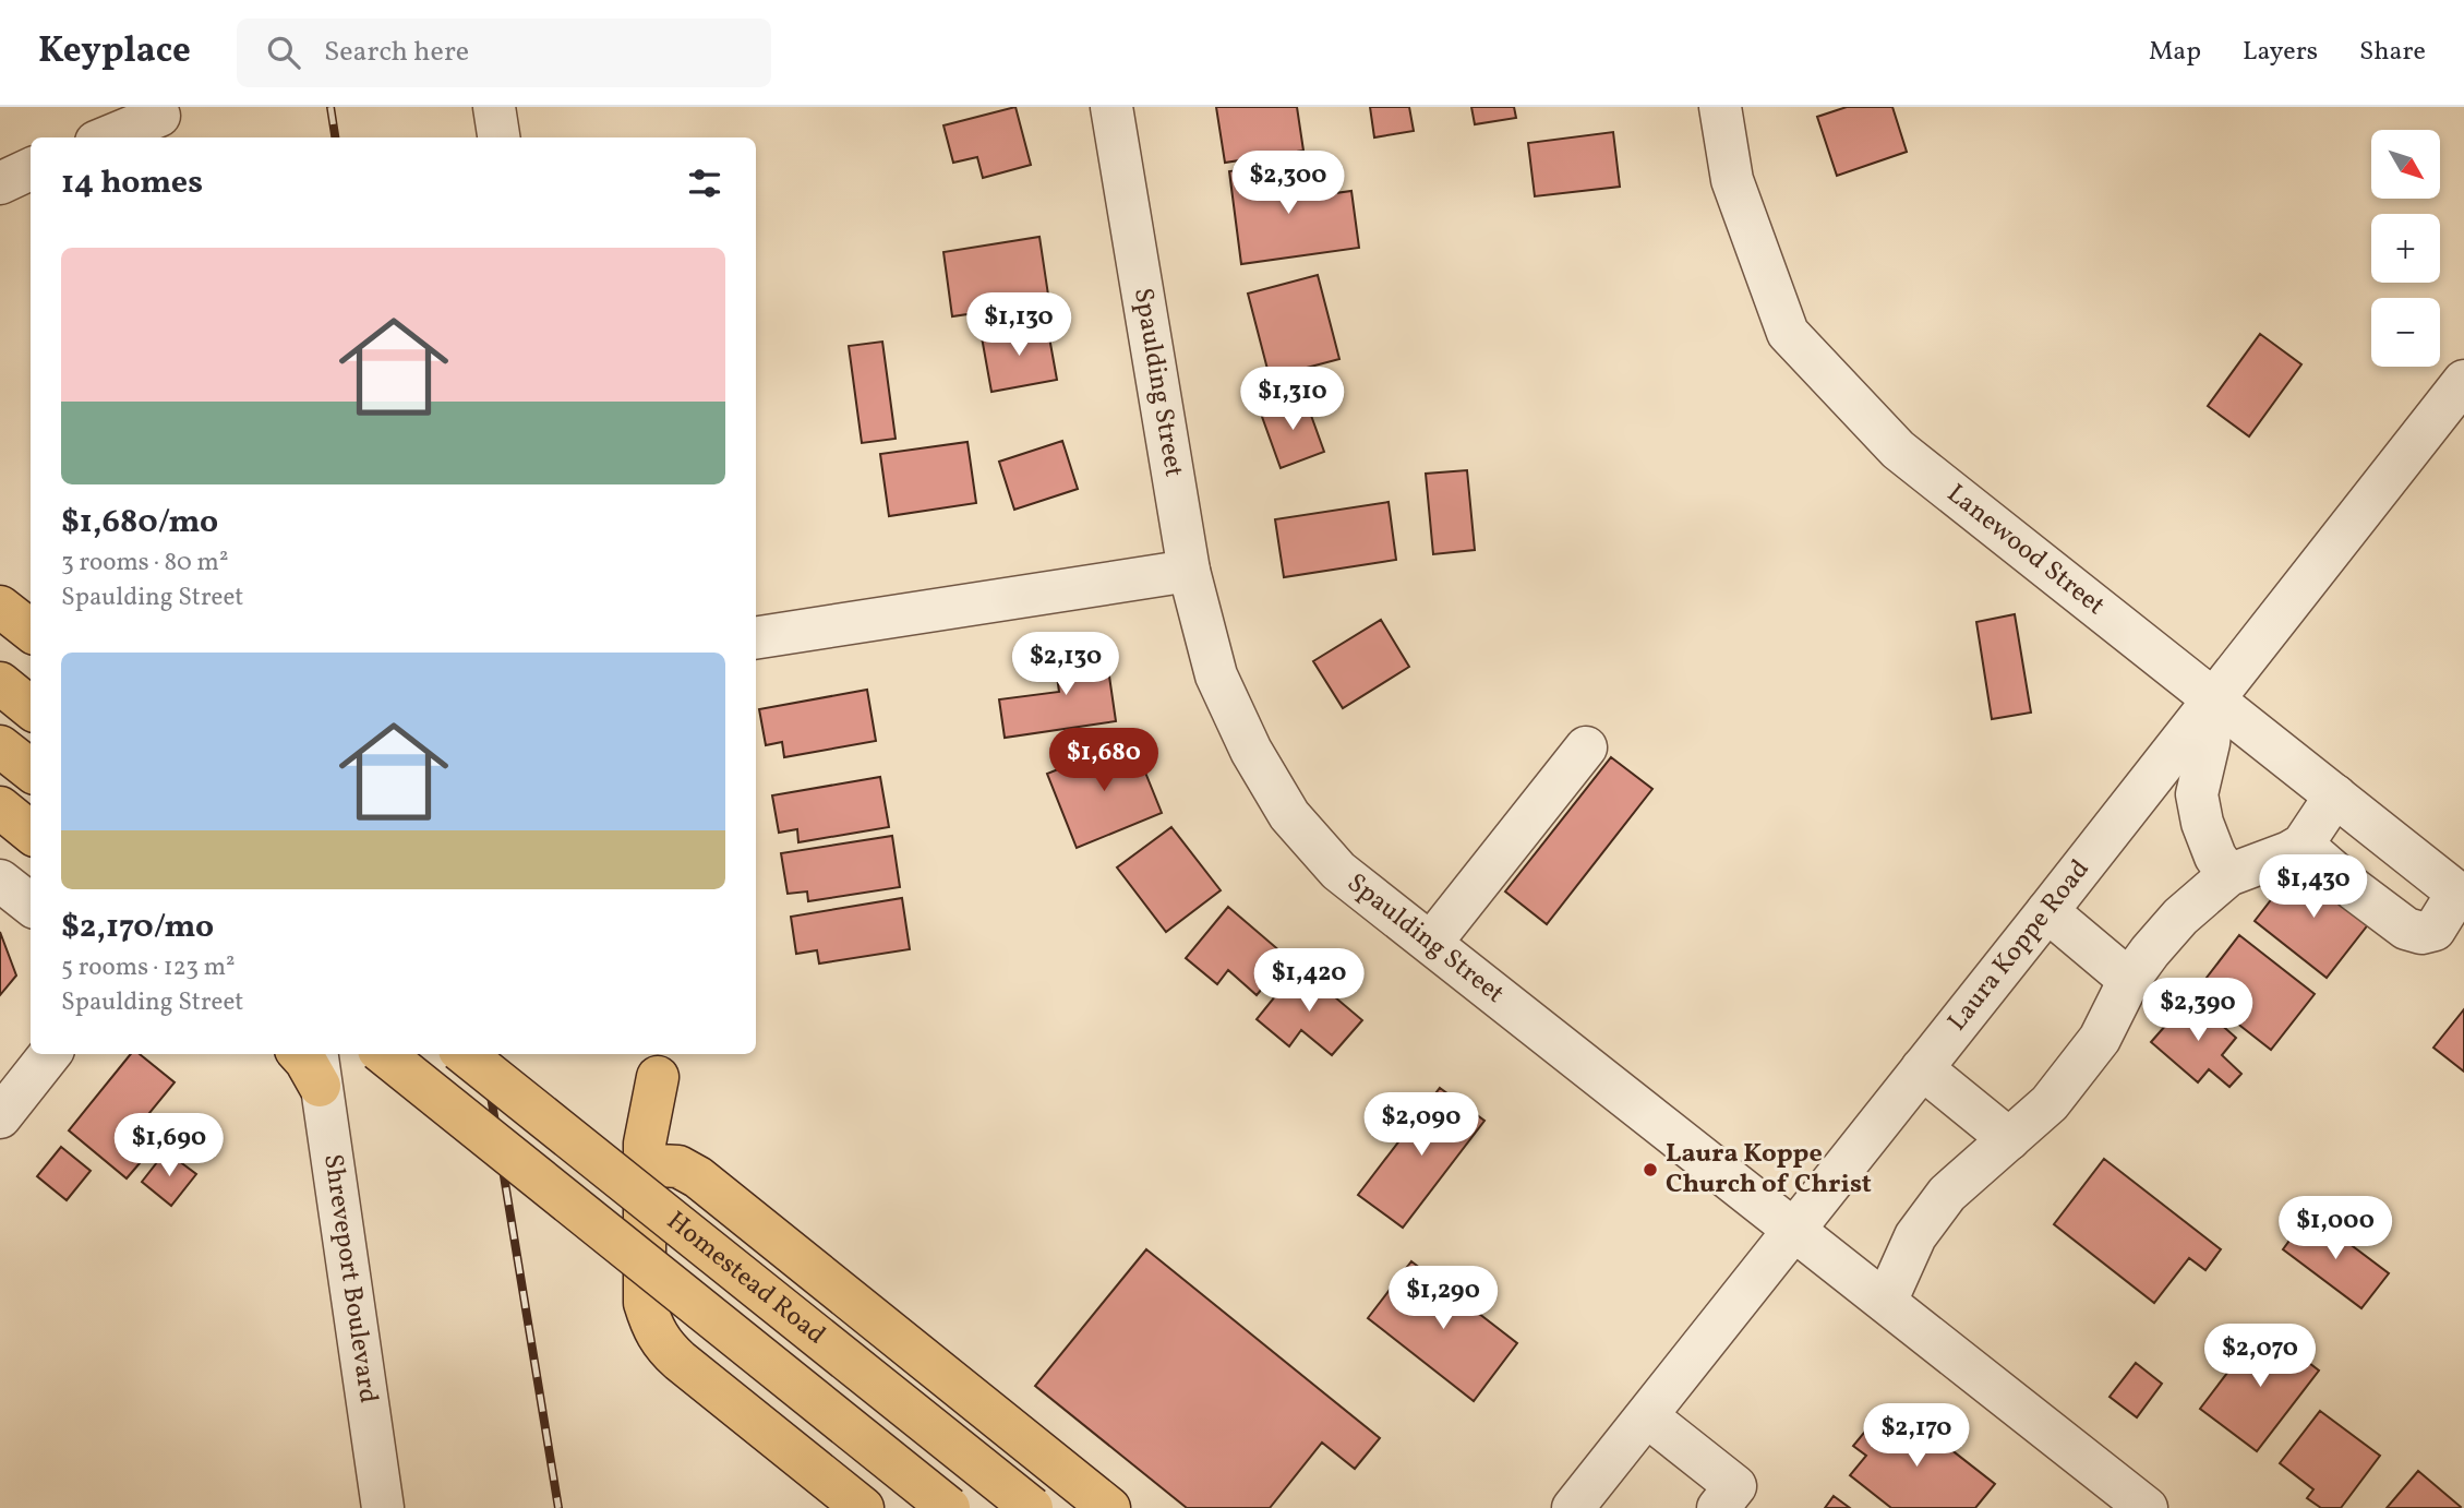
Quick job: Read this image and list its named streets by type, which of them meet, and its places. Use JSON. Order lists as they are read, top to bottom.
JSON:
{
  "streets": {
    "main road": ["Homestead Road"],
    "street": [
      "Spaulding Street",
      "Lanewood Street",
      "Laura Koppe Road",
      "Shreveport Boulevard"
    ]
  },
  "crossings": [
    ["Spaulding Street", "Laura Koppe Road"],
    ["Lanewood Street", "Laura Koppe Road"]
  ],
  "places": ["Laura Koppe Church of Christ"],
  "north": "bottom right",
  "page": {
    "header": "Keyplace",
    "search": "Search here",
    "nav": ["Map", "Layers", "Share"],
    "map_buttons": ["+", "−"],
    "heading": "14 homes",
    "price": [
      "$2,300",
      "$1,130",
      "$1,310",
      "$2,130",
      "$1,680",
      "$1,430",
      "$1,420",
      "$2,390",
      "$2,090",
      "$1,690",
      "$1,000",
      "$1,290",
      "$2,070",
      "$2,170"
    ],
    "list": [
      {
        "name": "$1,680/mo",
        "note": "3 rooms · 80 m² · Spaulding Street"
      },
      {
        "name": "$2,170/mo",
        "note": "5 rooms · 123 m² · Spaulding Street"
      }
    ]
  }
}
